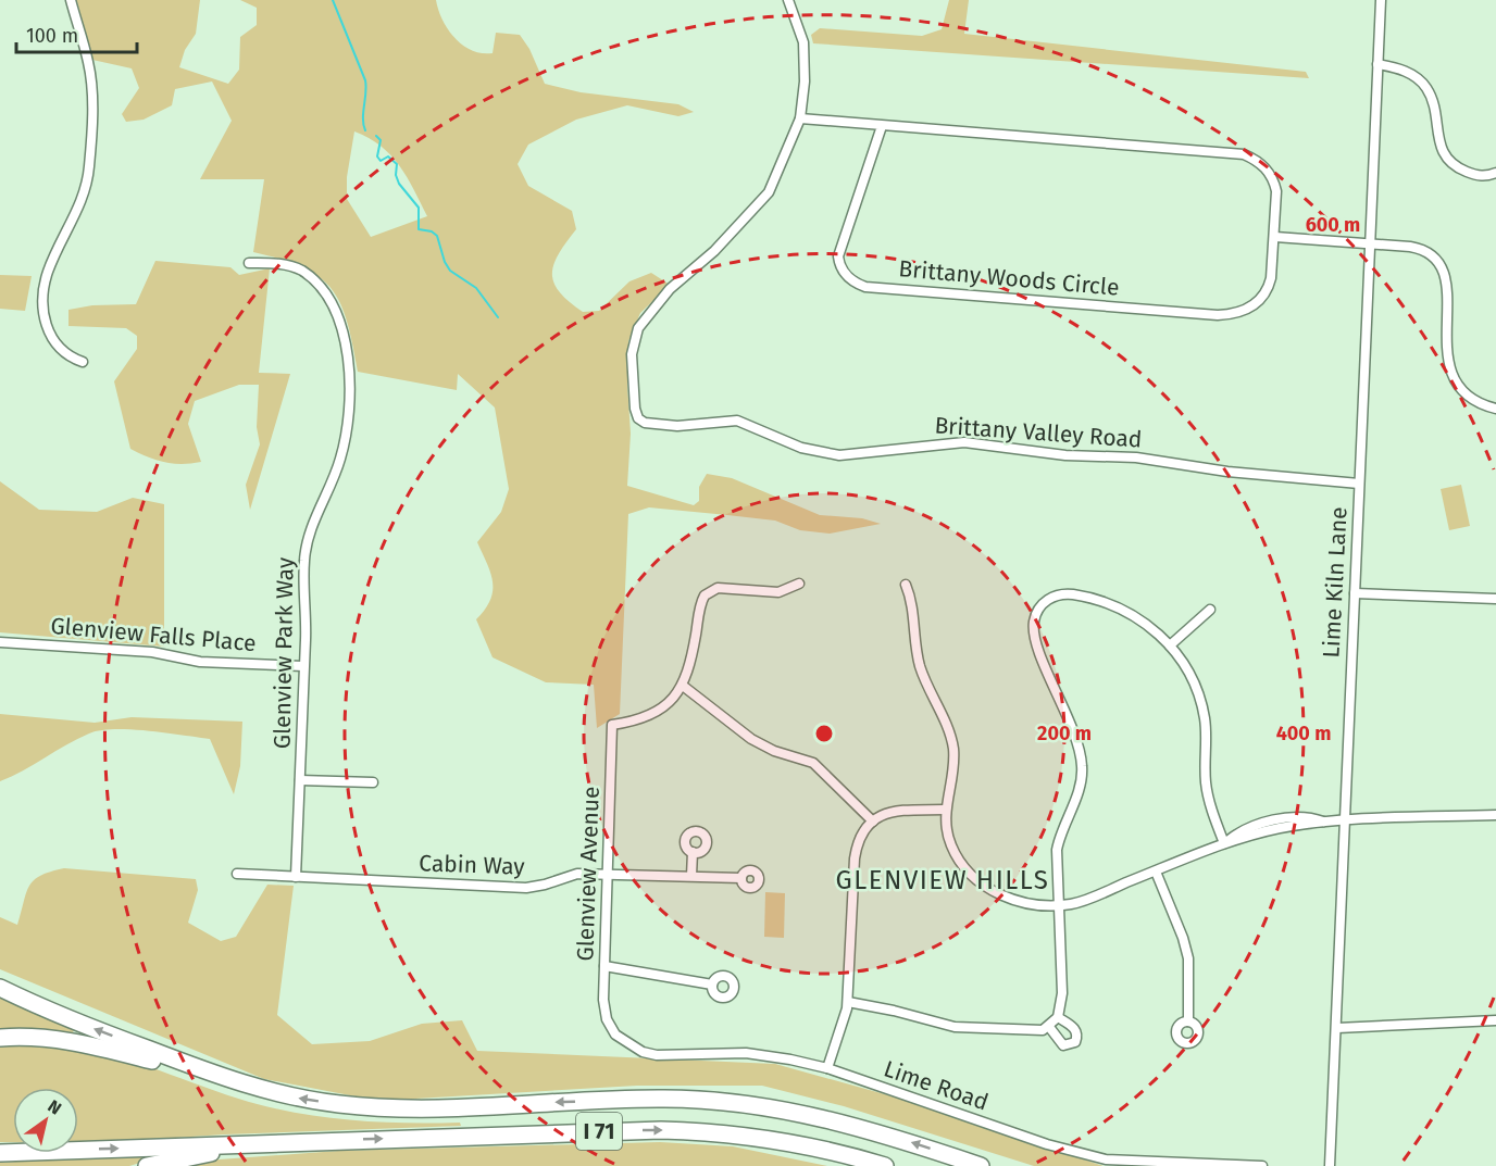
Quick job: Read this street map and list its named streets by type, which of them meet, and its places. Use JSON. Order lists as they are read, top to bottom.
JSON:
{
  "streets": {
    "highway": ["I 71"],
    "street": [
      "Brittany Woods Circle",
      "Brittany Valley Road",
      "Lime Kiln Lane",
      "Glenview Falls Place",
      "Glenview Park Way",
      "Cabin Way",
      "Glenview Avenue",
      "Lime Road"
    ]
  },
  "crossings": [
    ["Brittany Woods Circle", "Brittany Valley Road"],
    ["Brittany Valley Road", "Lime Kiln Lane"],
    ["Glenview Falls Place", "Glenview Park Way"],
    ["Glenview Park Way", "Cabin Way"],
    ["Cabin Way", "Glenview Avenue"],
    ["Glenview Avenue", "Lime Road"]
  ],
  "districts": ["GLENVIEW HILLS"],
  "scale_bar": "100 m",
  "north": "top right",
  "rings": ["600 m", "200 m", "400 m"]
}
